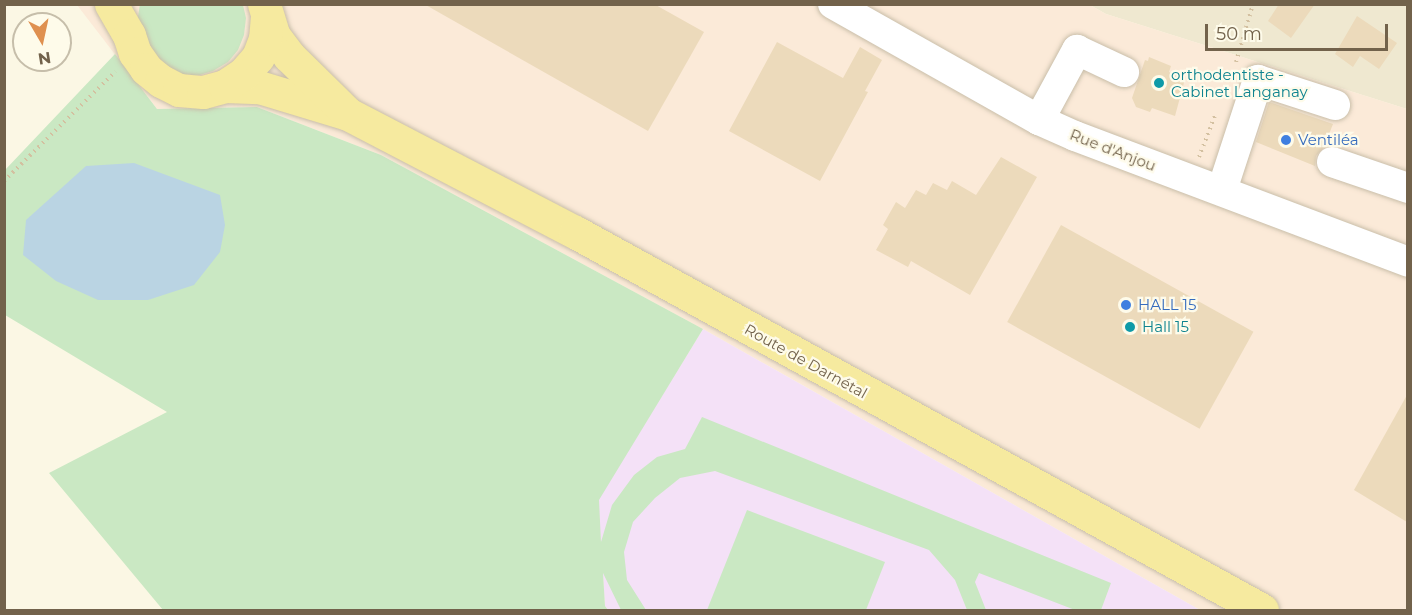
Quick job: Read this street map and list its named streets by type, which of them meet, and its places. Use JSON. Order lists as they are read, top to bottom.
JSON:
{
  "streets": {
    "main road": ["Route de Darnétal"],
    "street": ["Rue d'Anjou"]
  },
  "places": [
    "orthodentiste - Cabinet Langanay",
    "Ventiléa",
    "HALL 15",
    "Hall 15"
  ],
  "scale_bar": "50 m",
  "north": "bottom"
}
